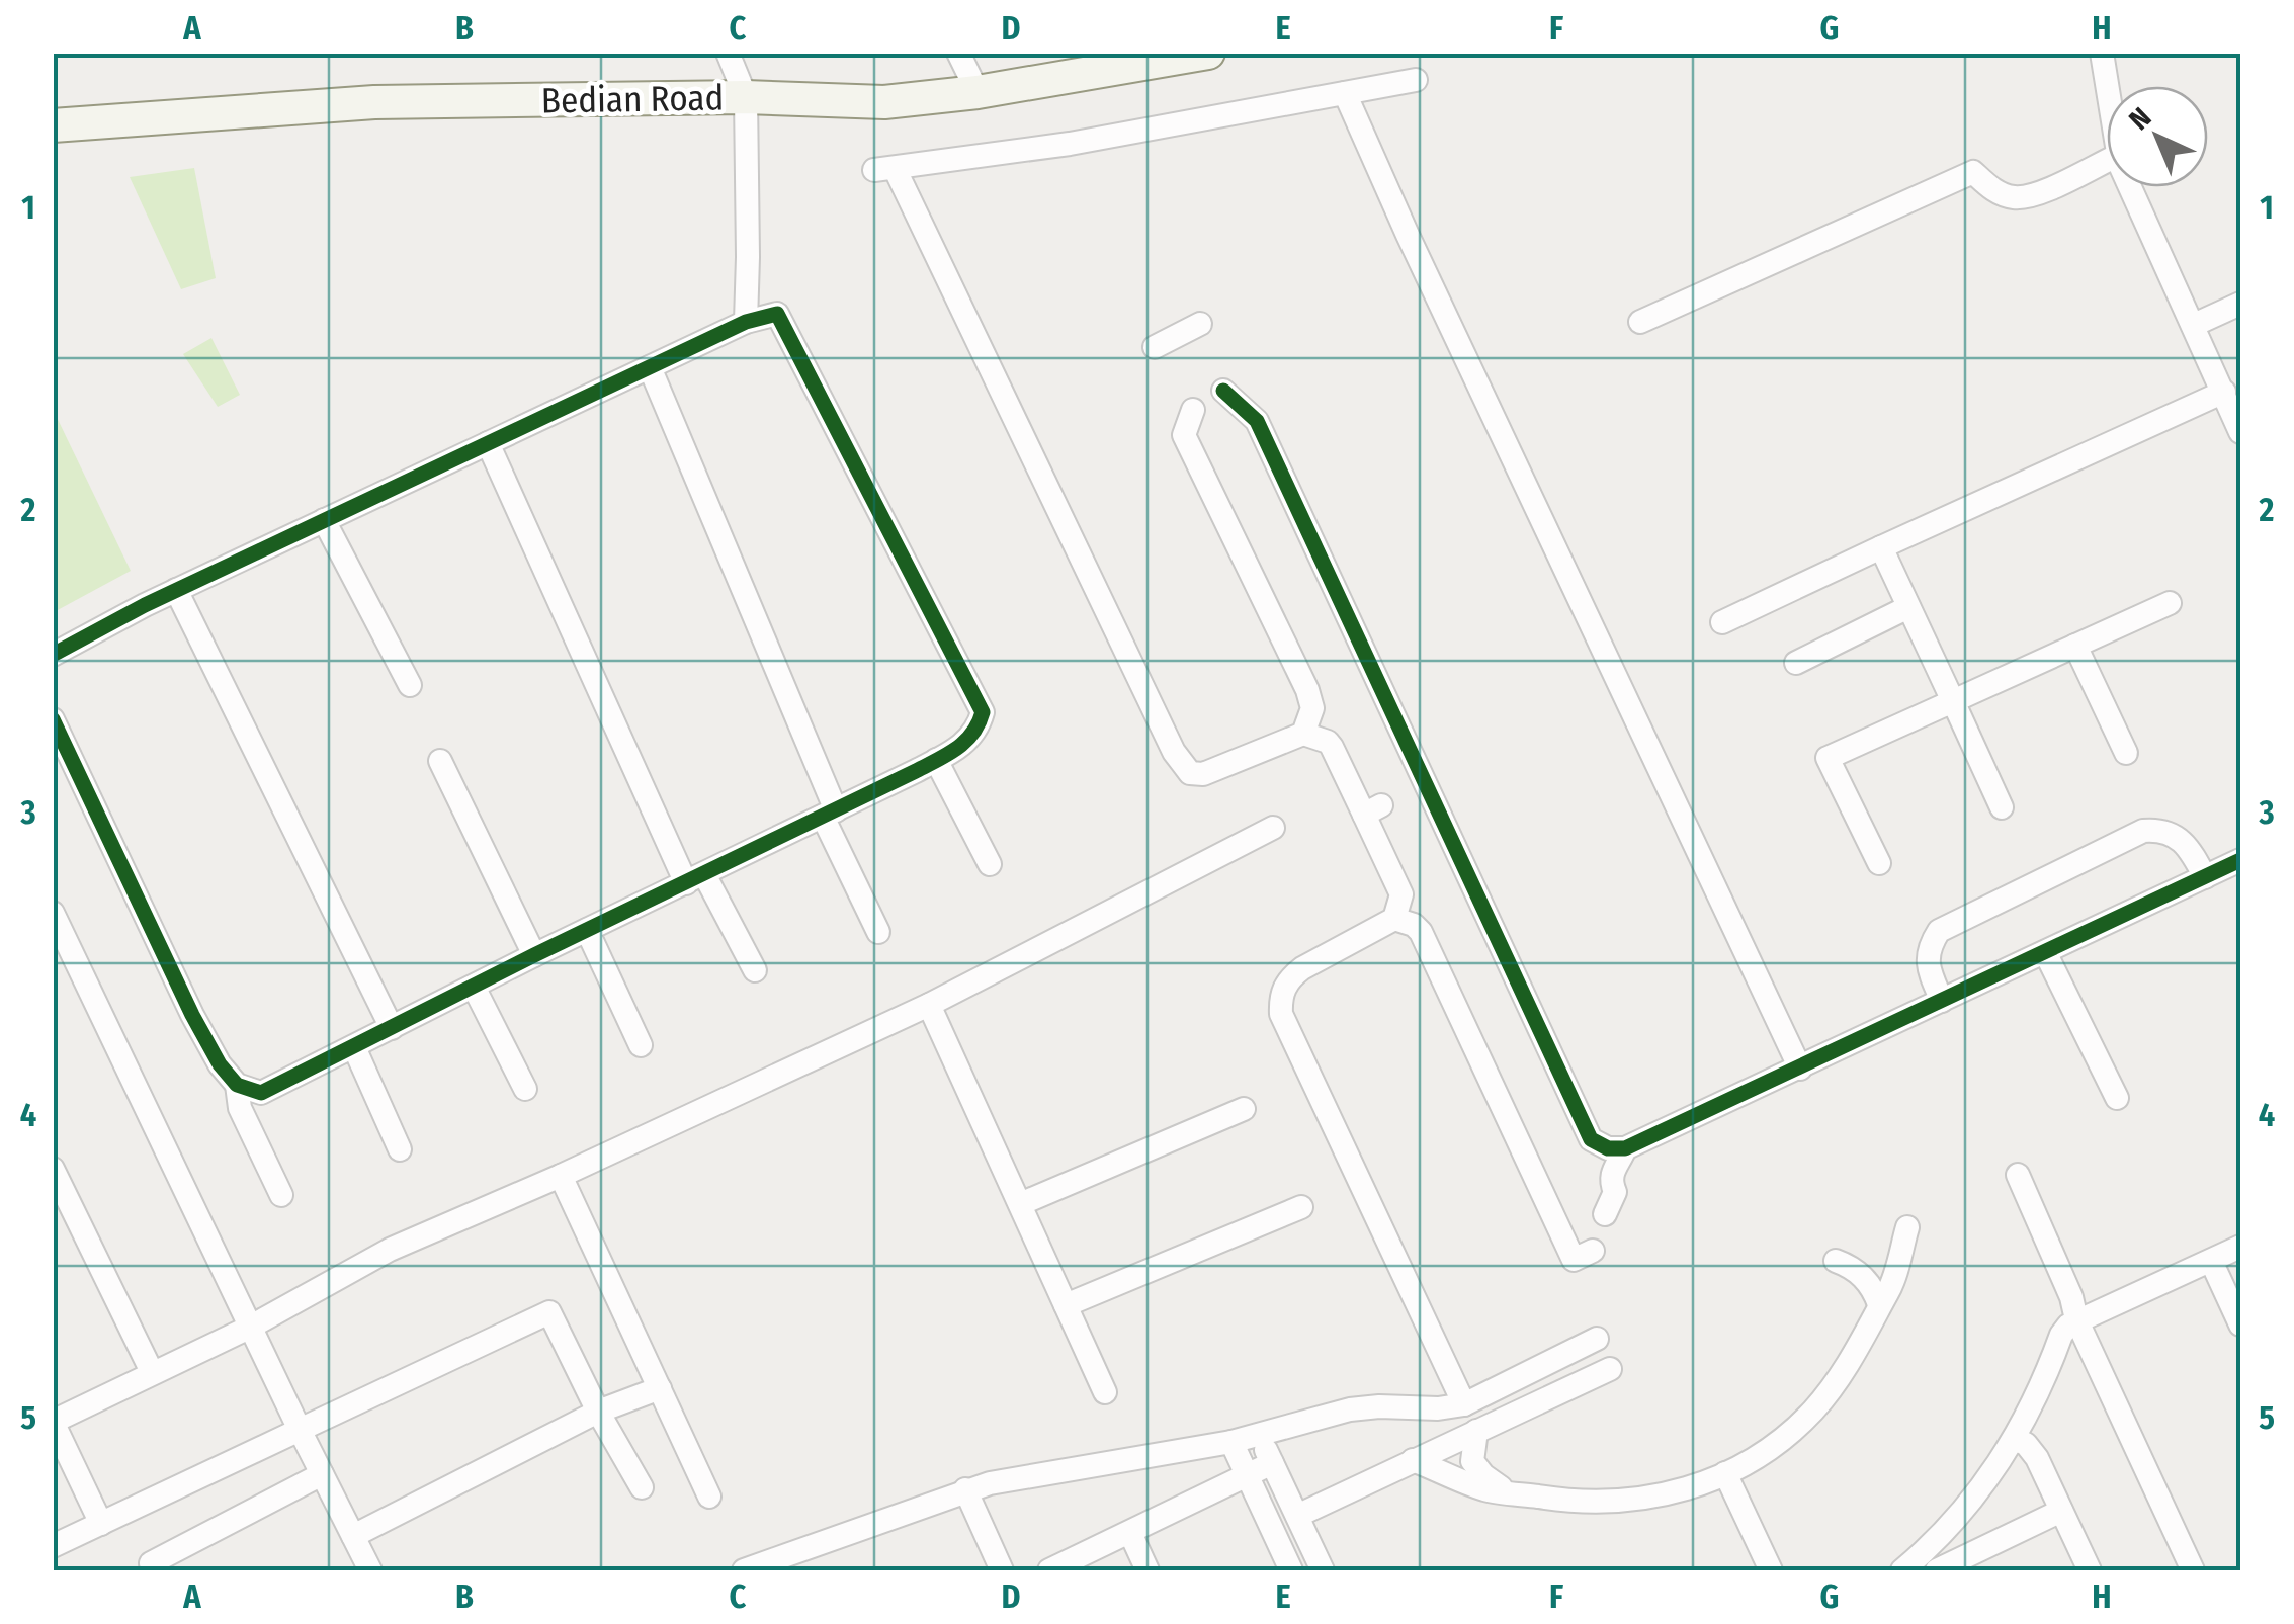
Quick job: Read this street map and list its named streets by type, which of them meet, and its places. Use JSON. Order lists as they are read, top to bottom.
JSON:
{
  "streets": {
    "main road": ["Bedian Road"]
  },
  "north": "top left",
  "grid": {
    "columns": [
      "A",
      "B",
      "C",
      "D",
      "E",
      "F",
      "G",
      "H"
    ],
    "rows": [
      "1",
      "2",
      "3",
      "4",
      "5"
    ]
  }
}
